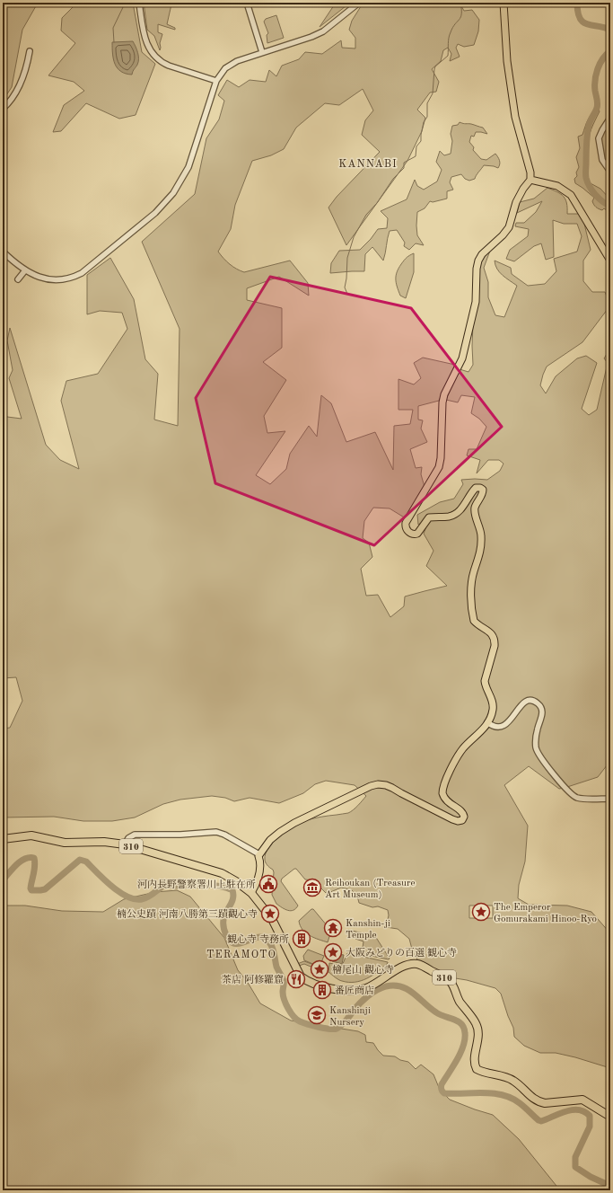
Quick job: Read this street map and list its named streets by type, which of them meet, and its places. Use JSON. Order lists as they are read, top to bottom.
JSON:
{
  "streets": {
    "highway": ["310"]
  },
  "districts": ["KANNABI", "TERAMOTO"],
  "places": {
    "public building": ["河内長野警察署川上駐在所"],
    "museum": ["Reihoukan (Treasure Art Museum)"],
    "place": [
      "The Emperor Gomurakami Hinoo-Ryo",
      "楠公史蹟 河南八勝第三蹟觀心寺",
      "大阪みどりの百選 観心寺",
      "檜尾山 觀心寺"
    ],
    "temple": ["Kanshin-ji Temple"],
    "building": ["観心寺 寺務所", "番匠商店"],
    "restaurant": ["茶店 阿修羅窟"],
    "school or university": ["Kanshinji Nursery"]
  }
}
